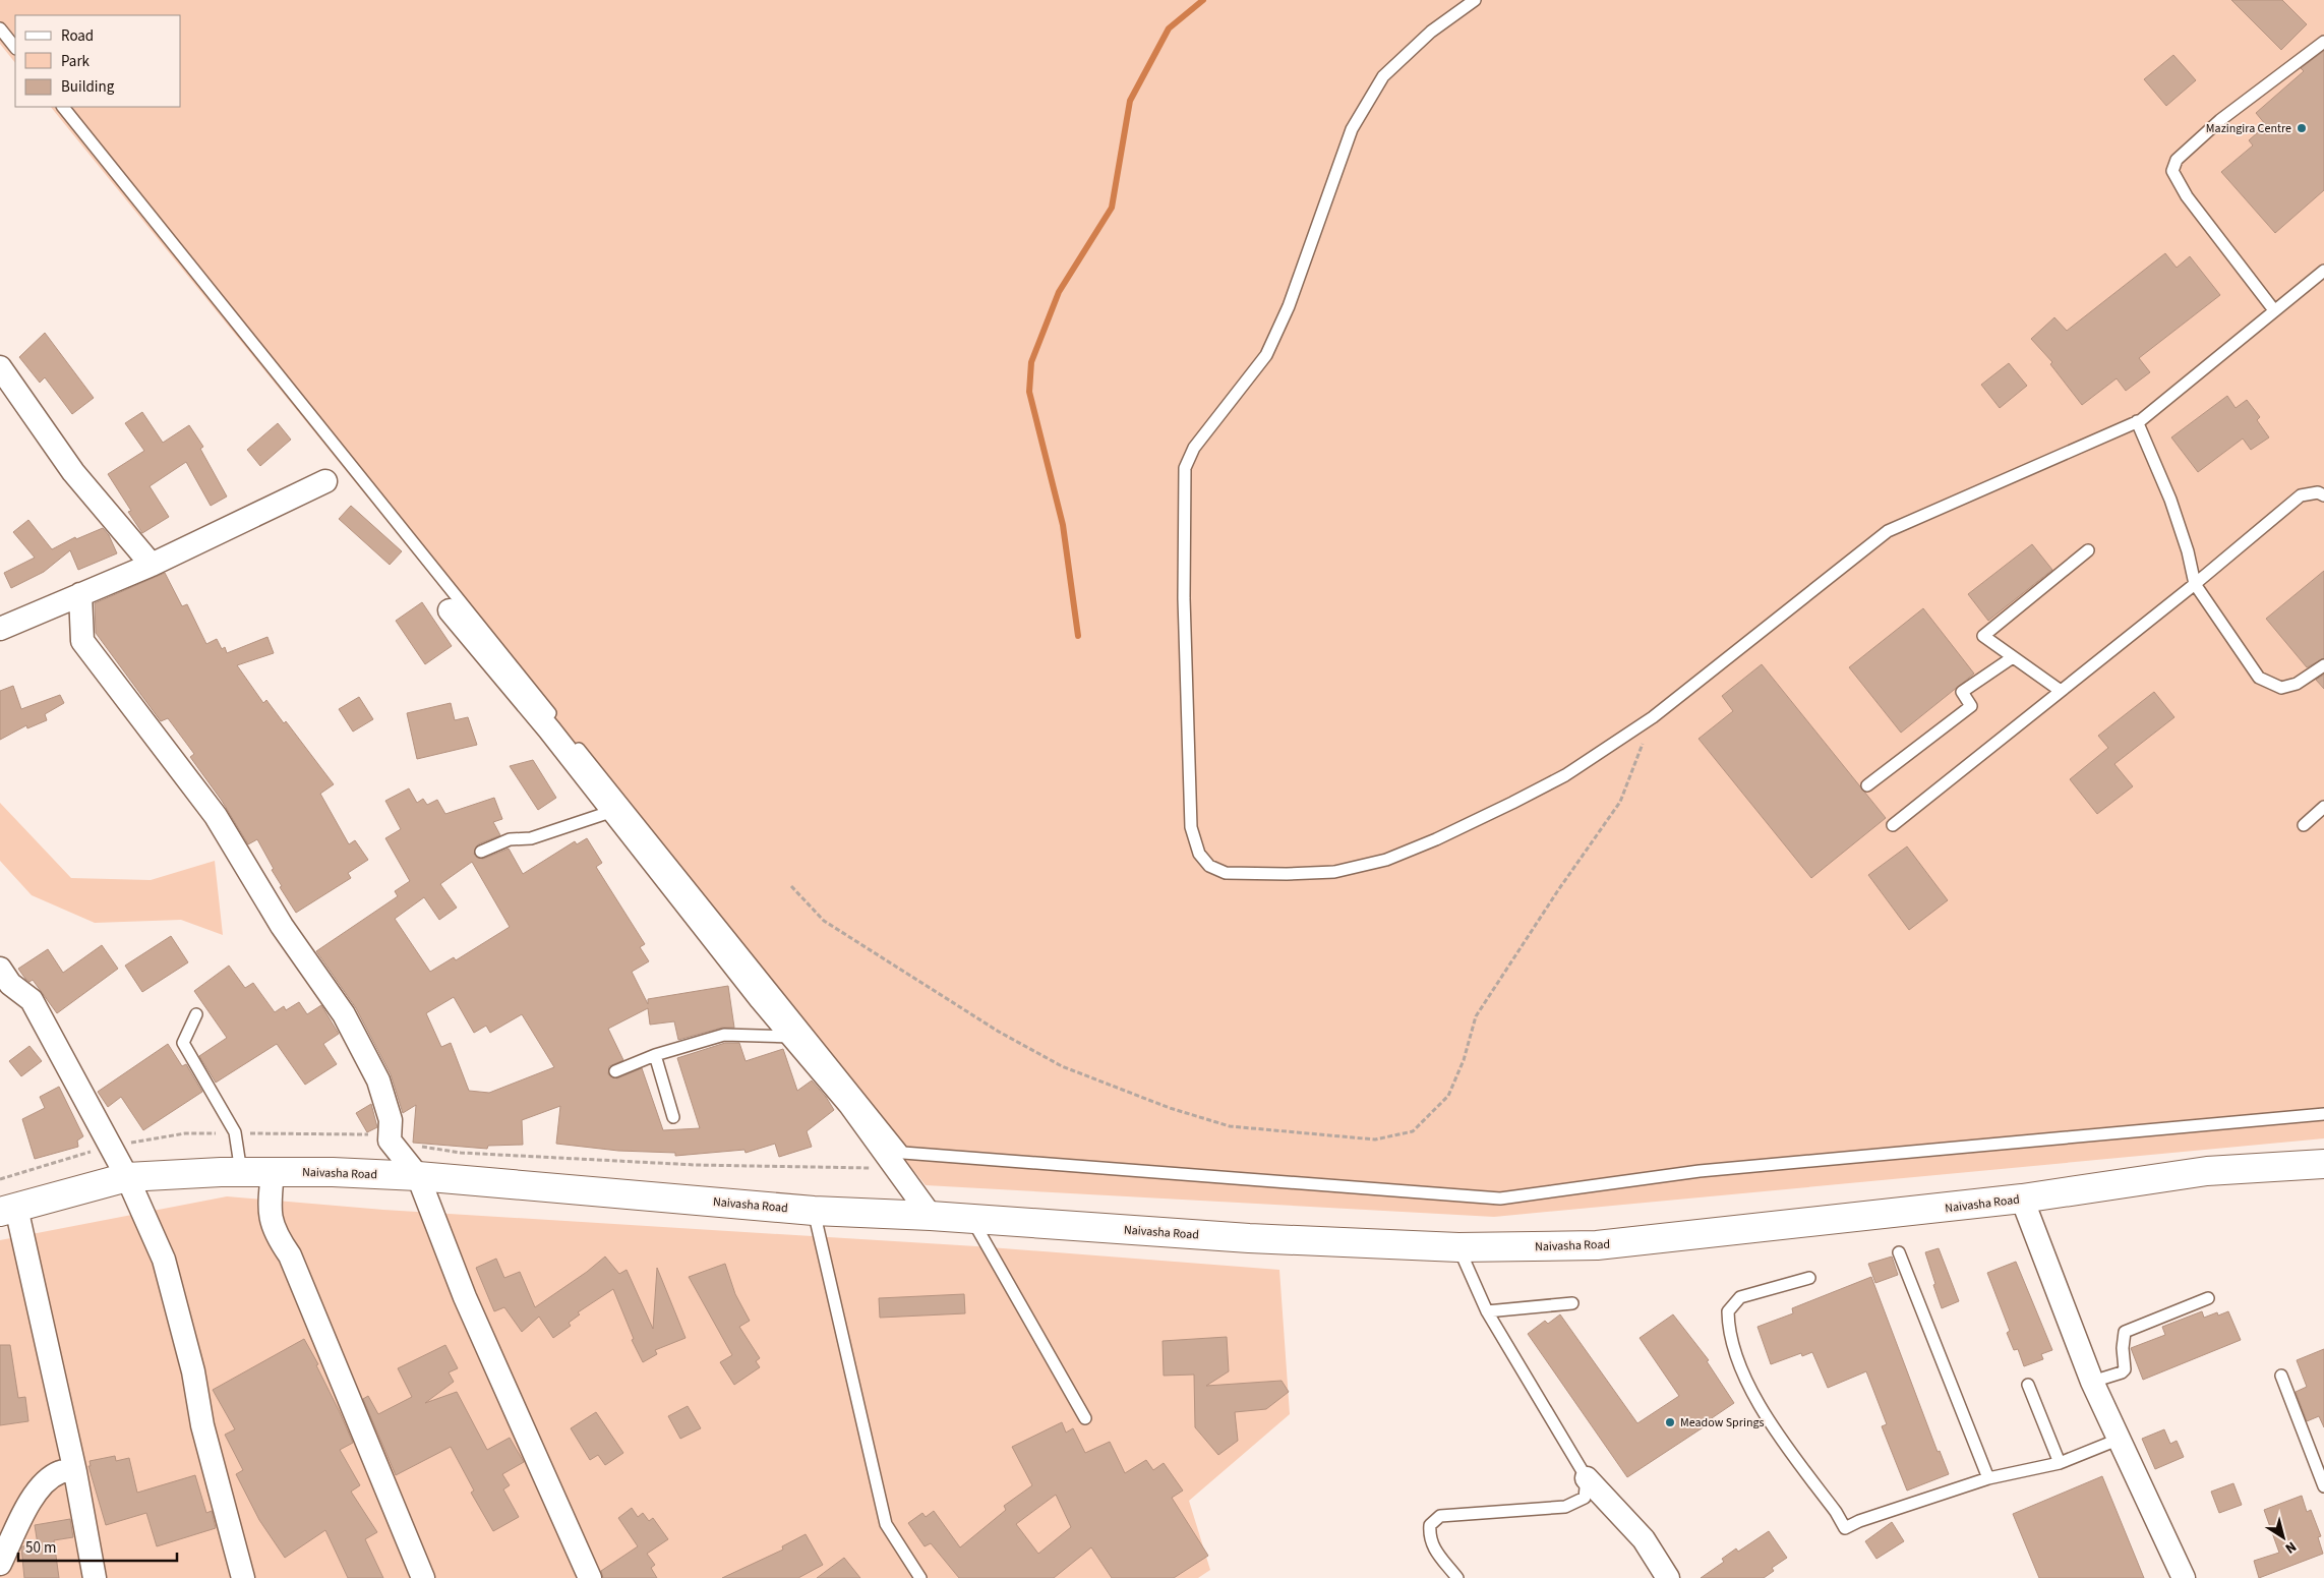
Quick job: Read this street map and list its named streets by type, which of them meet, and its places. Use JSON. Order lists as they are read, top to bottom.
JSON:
{
  "streets": {
    "main road": ["Naivasha Road"]
  },
  "places": ["Mazingira Centre", "Meadow Springs"],
  "legend": ["Road", "Park", "Building"],
  "scale_bar": "50 m",
  "north": "bottom right"
}
